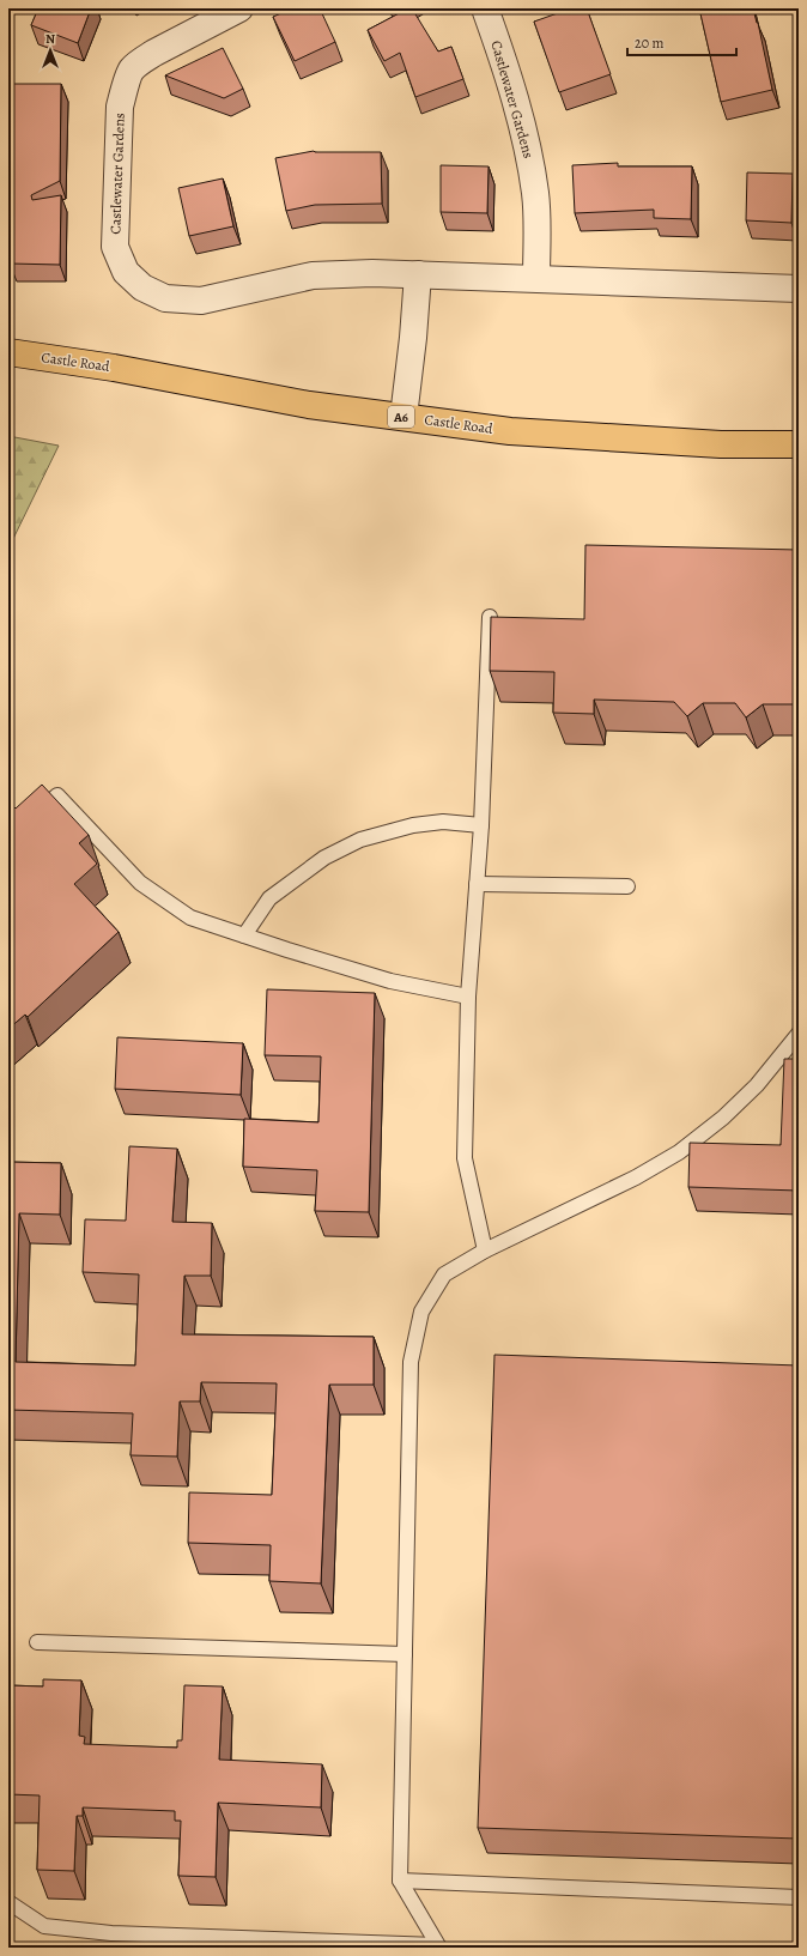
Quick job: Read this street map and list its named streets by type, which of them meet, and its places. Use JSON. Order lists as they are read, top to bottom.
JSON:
{
  "streets": {
    "main road": ["Castle Road", "A6"],
    "street": ["Castlewater Gardens"]
  },
  "scale_bar": "20 m",
  "north": "top"
}
